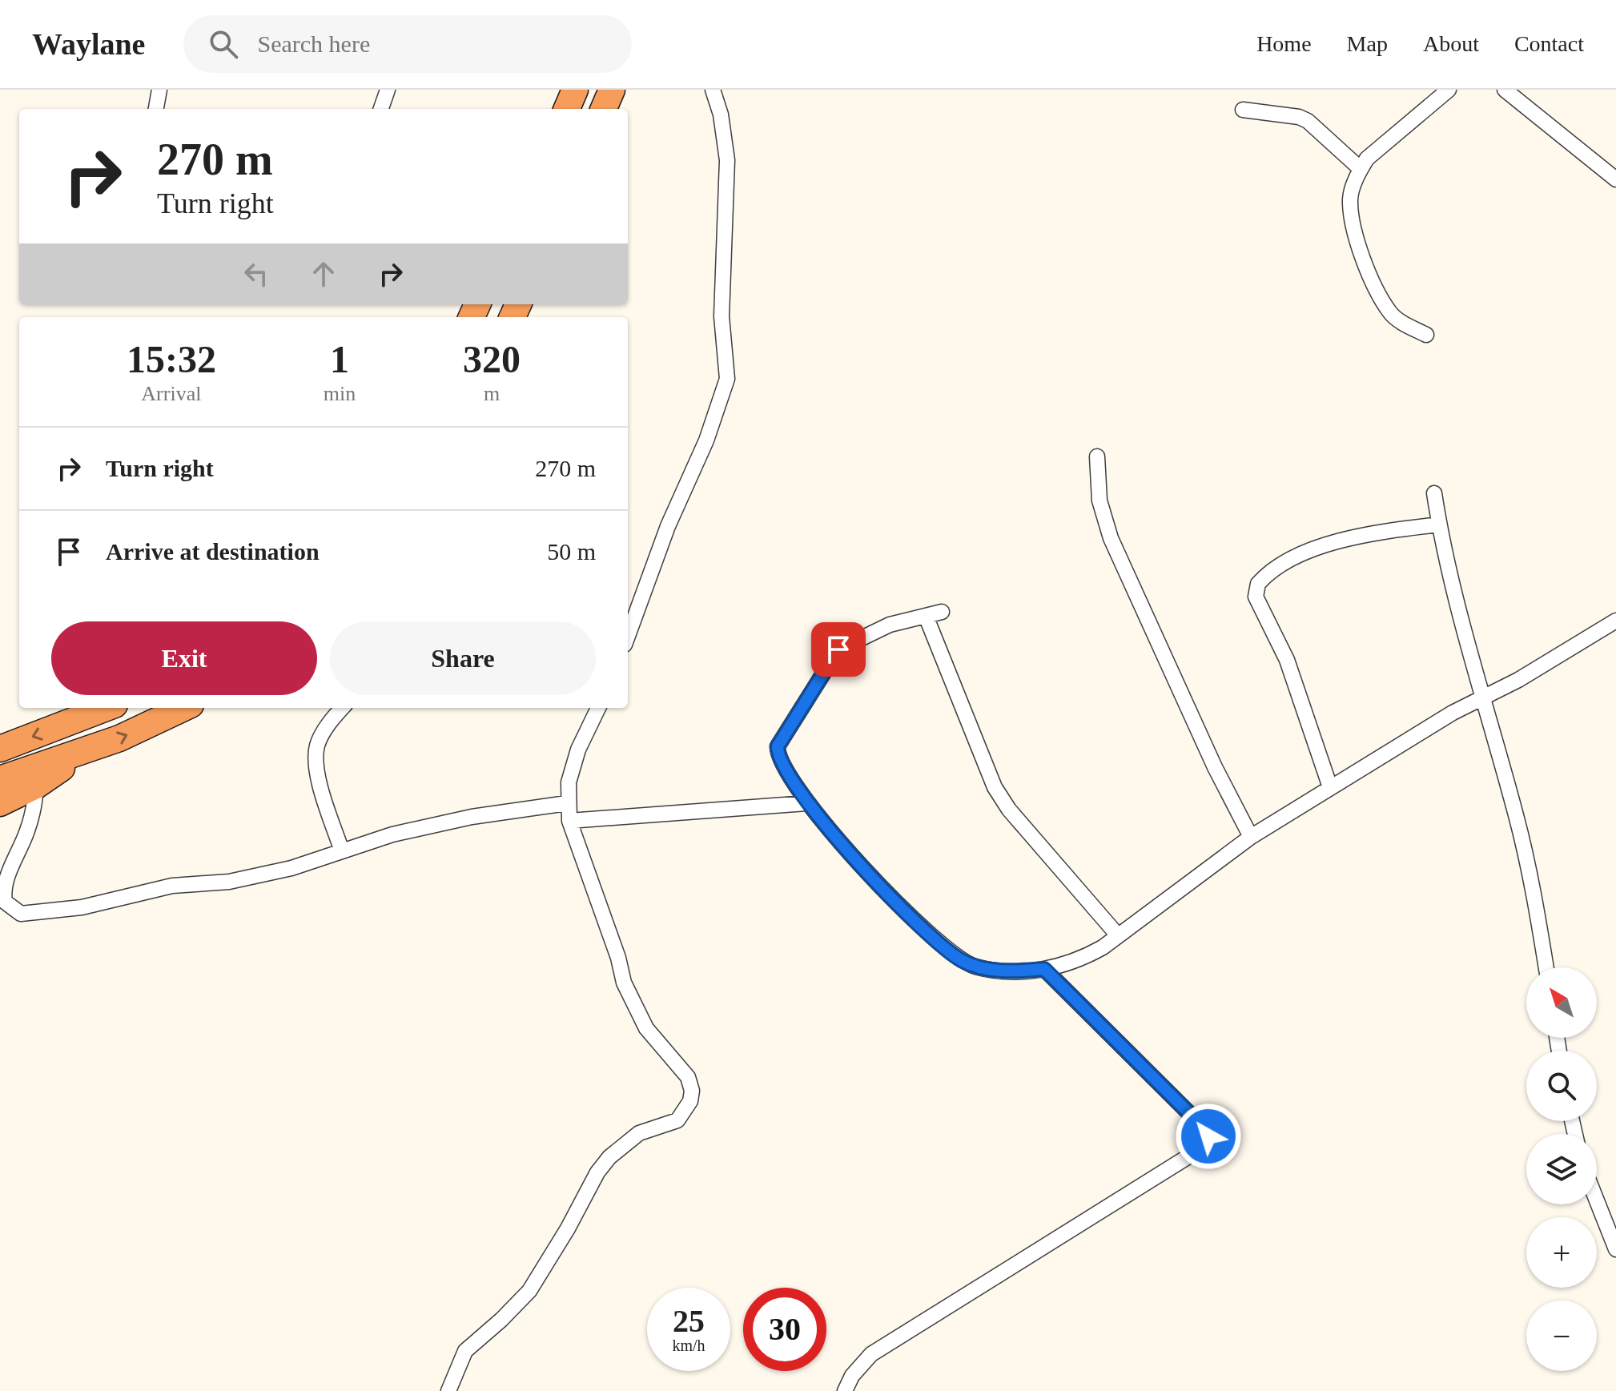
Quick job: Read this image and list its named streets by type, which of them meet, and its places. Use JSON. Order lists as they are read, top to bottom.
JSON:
{
  "north": "top left",
  "page": {
    "header": "Waylane",
    "search": "Search here",
    "nav": [
      "Home",
      "Map",
      "About",
      "Contact"
    ],
    "turn": ["270 m", "Turn right"],
    "eta": [
      "15:32",
      "Arrival",
      "1",
      "min",
      "320",
      "m"
    ],
    "list": [
      {
        "name": "Turn right",
        "value": "270 m"
      },
      {
        "name": "Arrive at destination",
        "value": "50 m"
      }
    ],
    "buttons": ["Exit", "Share"],
    "map_buttons": ["+", "−"],
    "speed": "25 km/h",
    "limit": "30"
  }
}
